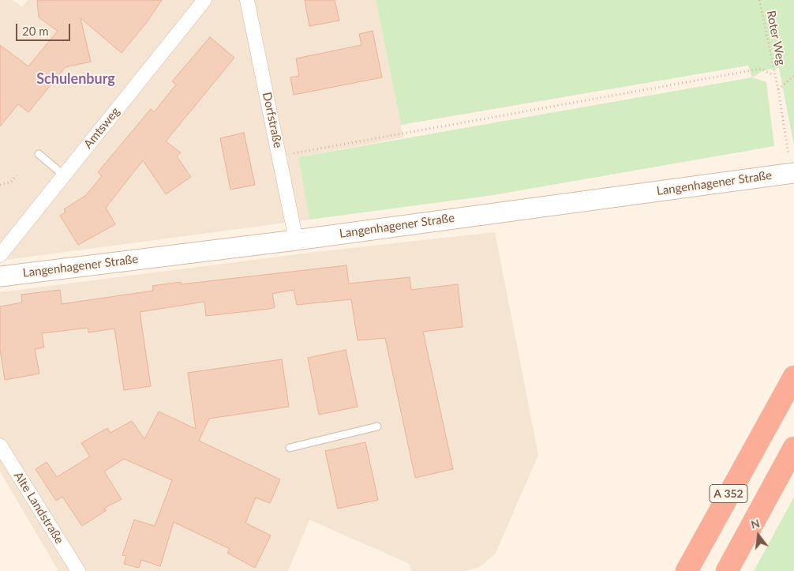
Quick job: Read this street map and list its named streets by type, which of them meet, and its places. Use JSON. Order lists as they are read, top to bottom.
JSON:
{
  "streets": {
    "highway": ["A 352"],
    "main road": ["Langenhagener Straße"],
    "street": ["Dorfstraße", "Amtsweg", "Alte Landstraße"],
    "path": ["Roter Weg"]
  },
  "crossings": [
    ["Roter Weg", "Langenhagener Straße"],
    ["Dorfstraße", "Langenhagener Straße"]
  ],
  "districts": ["Schulenburg"],
  "scale_bar": "20 m",
  "north": "top"
}
